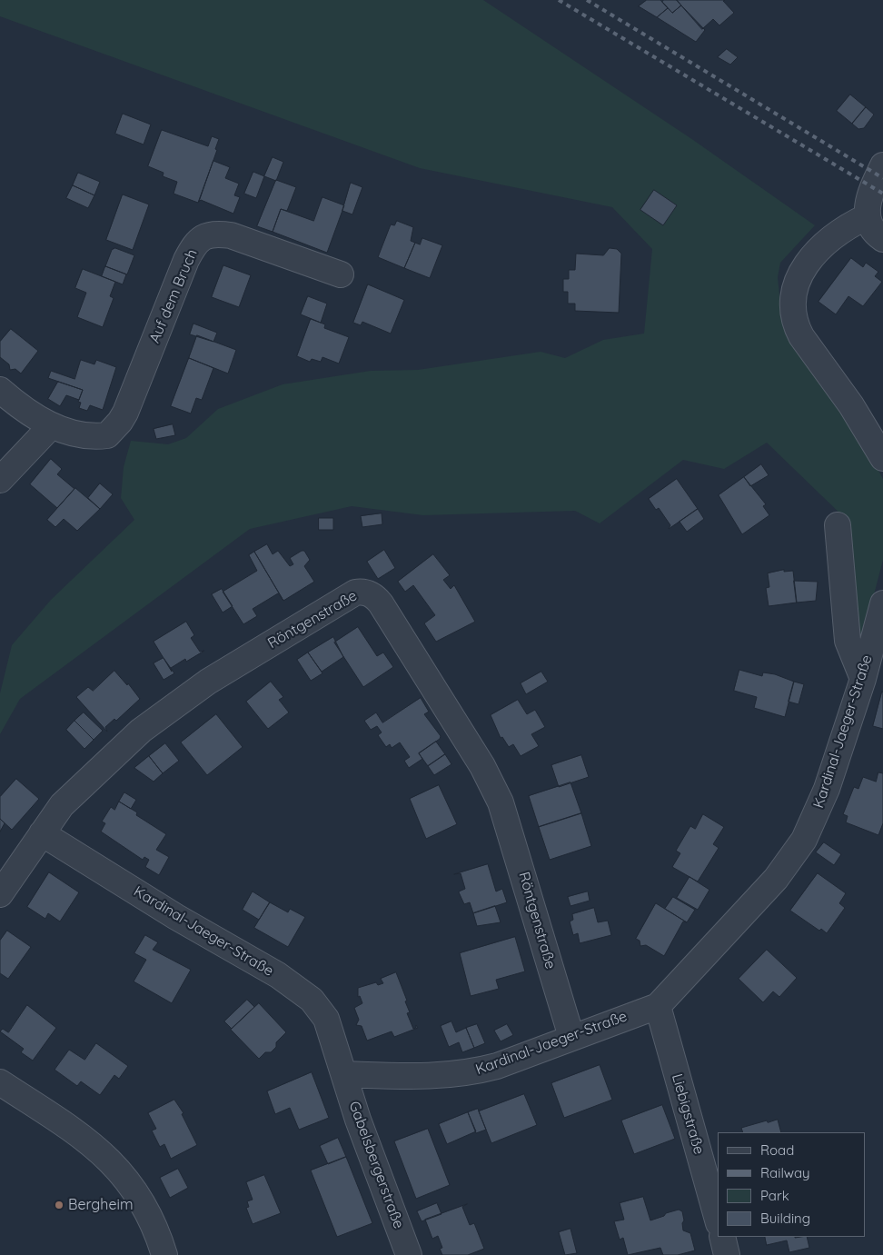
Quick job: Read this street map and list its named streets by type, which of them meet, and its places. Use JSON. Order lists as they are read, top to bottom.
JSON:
{
  "streets": {
    "street": [
      "Auf dem Bruch",
      "Röntgenstraße",
      "Kardinal-Jaeger-Straße",
      "Liebigstraße",
      "Gabelsbergerstraße"
    ]
  },
  "crossings": [
    ["Röntgenstraße", "Kardinal-Jaeger-Straße"],
    ["Kardinal-Jaeger-Straße", "Liebigstraße"],
    ["Kardinal-Jaeger-Straße", "Gabelsbergerstraße"]
  ],
  "places": ["Bergheim"],
  "legend": [
    "Road",
    "Railway",
    "Park",
    "Building"
  ]
}
